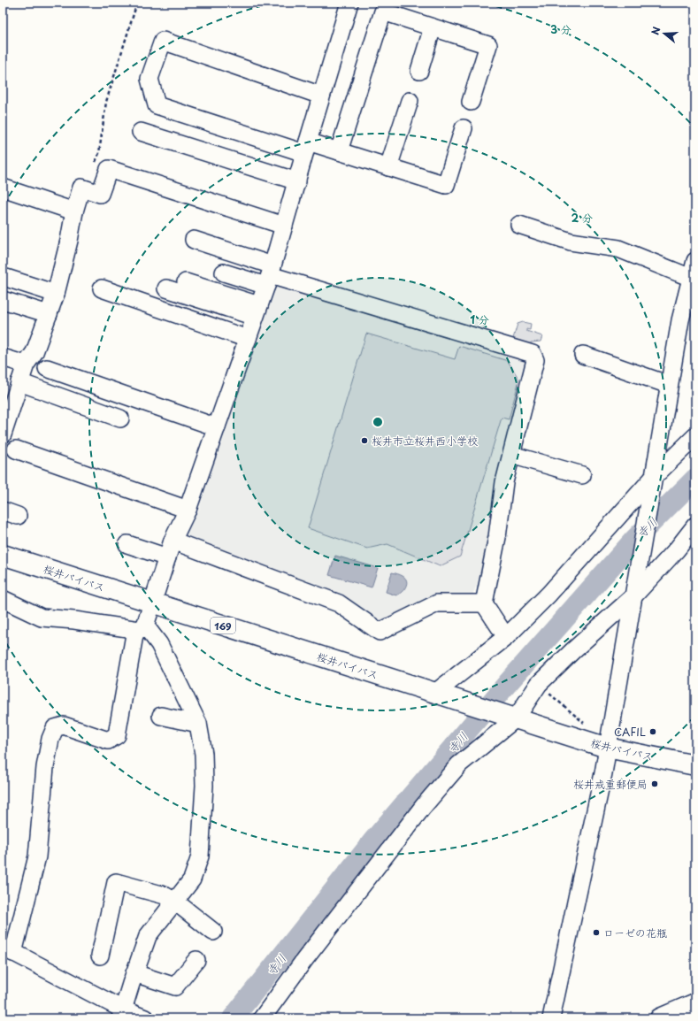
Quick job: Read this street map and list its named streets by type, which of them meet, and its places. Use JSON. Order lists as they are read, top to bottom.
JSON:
{
  "streets": {
    "main road": ["桜井バイパス", "169"]
  },
  "water": ["寺川"],
  "places": [
    "桜井市立桜井西小学校",
    "CAFIL",
    "桜井戒重郵便局",
    "ローゼの花瓶"
  ],
  "north": "left",
  "rings": ["3 分", "2 分", "1 分"]
}
